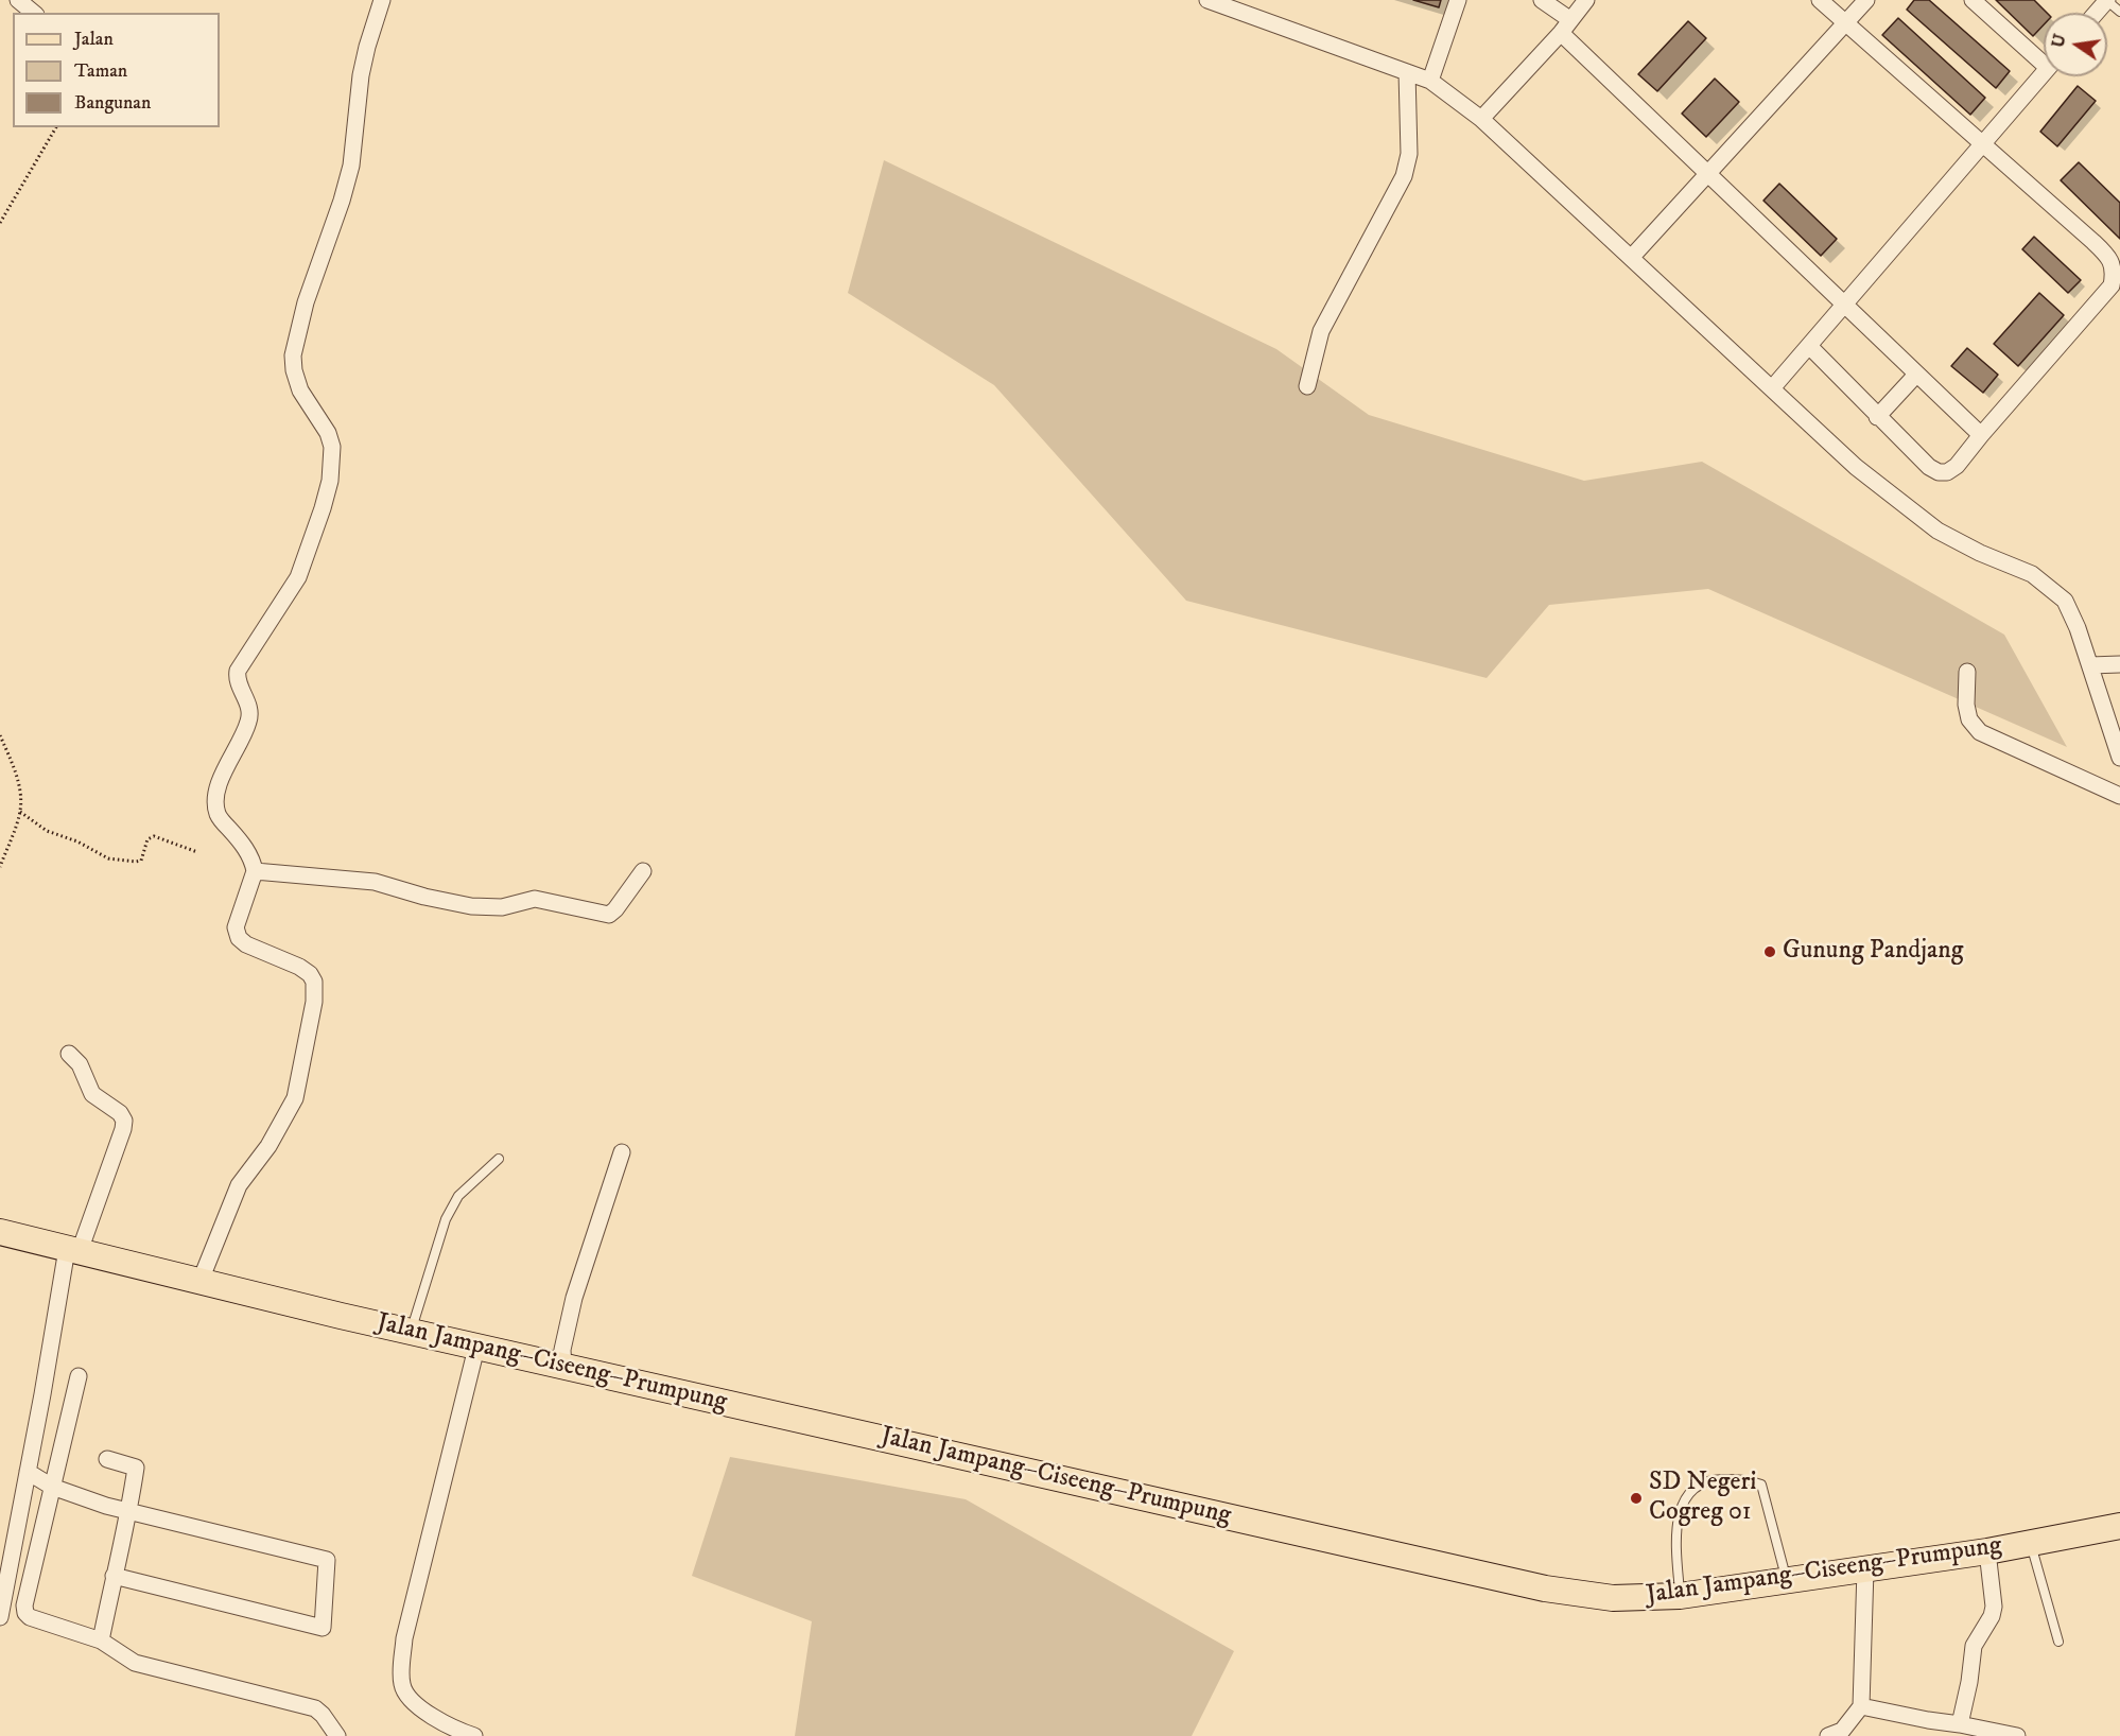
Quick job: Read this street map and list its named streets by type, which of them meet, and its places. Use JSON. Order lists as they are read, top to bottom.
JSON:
{
  "streets": {
    "main road": ["Jalan Jampang–Ciseeng–Prumpung"]
  },
  "places": ["Gunung Pandjang", "SD Negeri Cogreg 01"],
  "legend": ["Jalan", "Taman", "Bangunan"],
  "north": "left"
}
